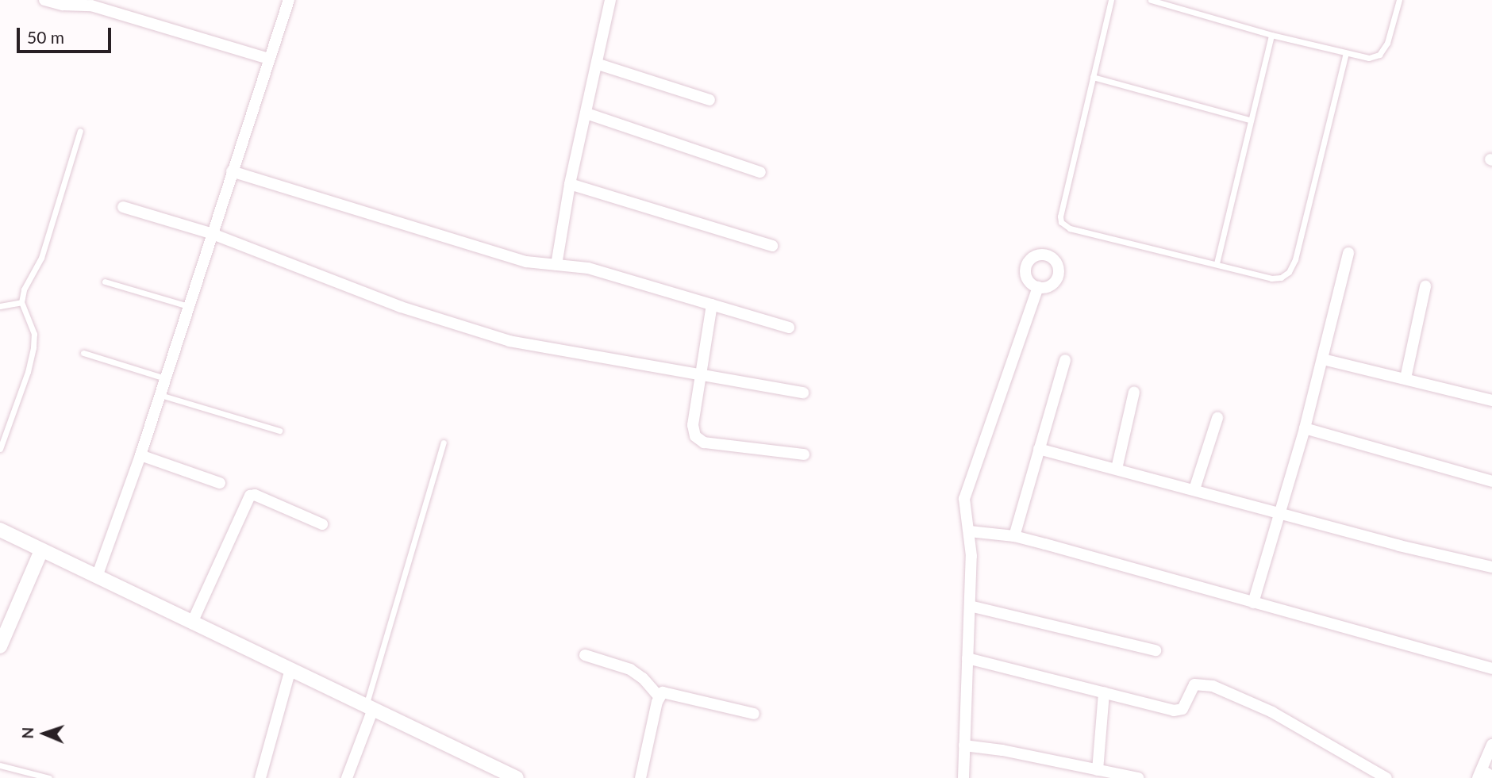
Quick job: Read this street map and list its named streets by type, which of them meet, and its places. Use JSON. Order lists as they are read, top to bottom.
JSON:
{
  "scale_bar": "50 m",
  "north": "left"
}
